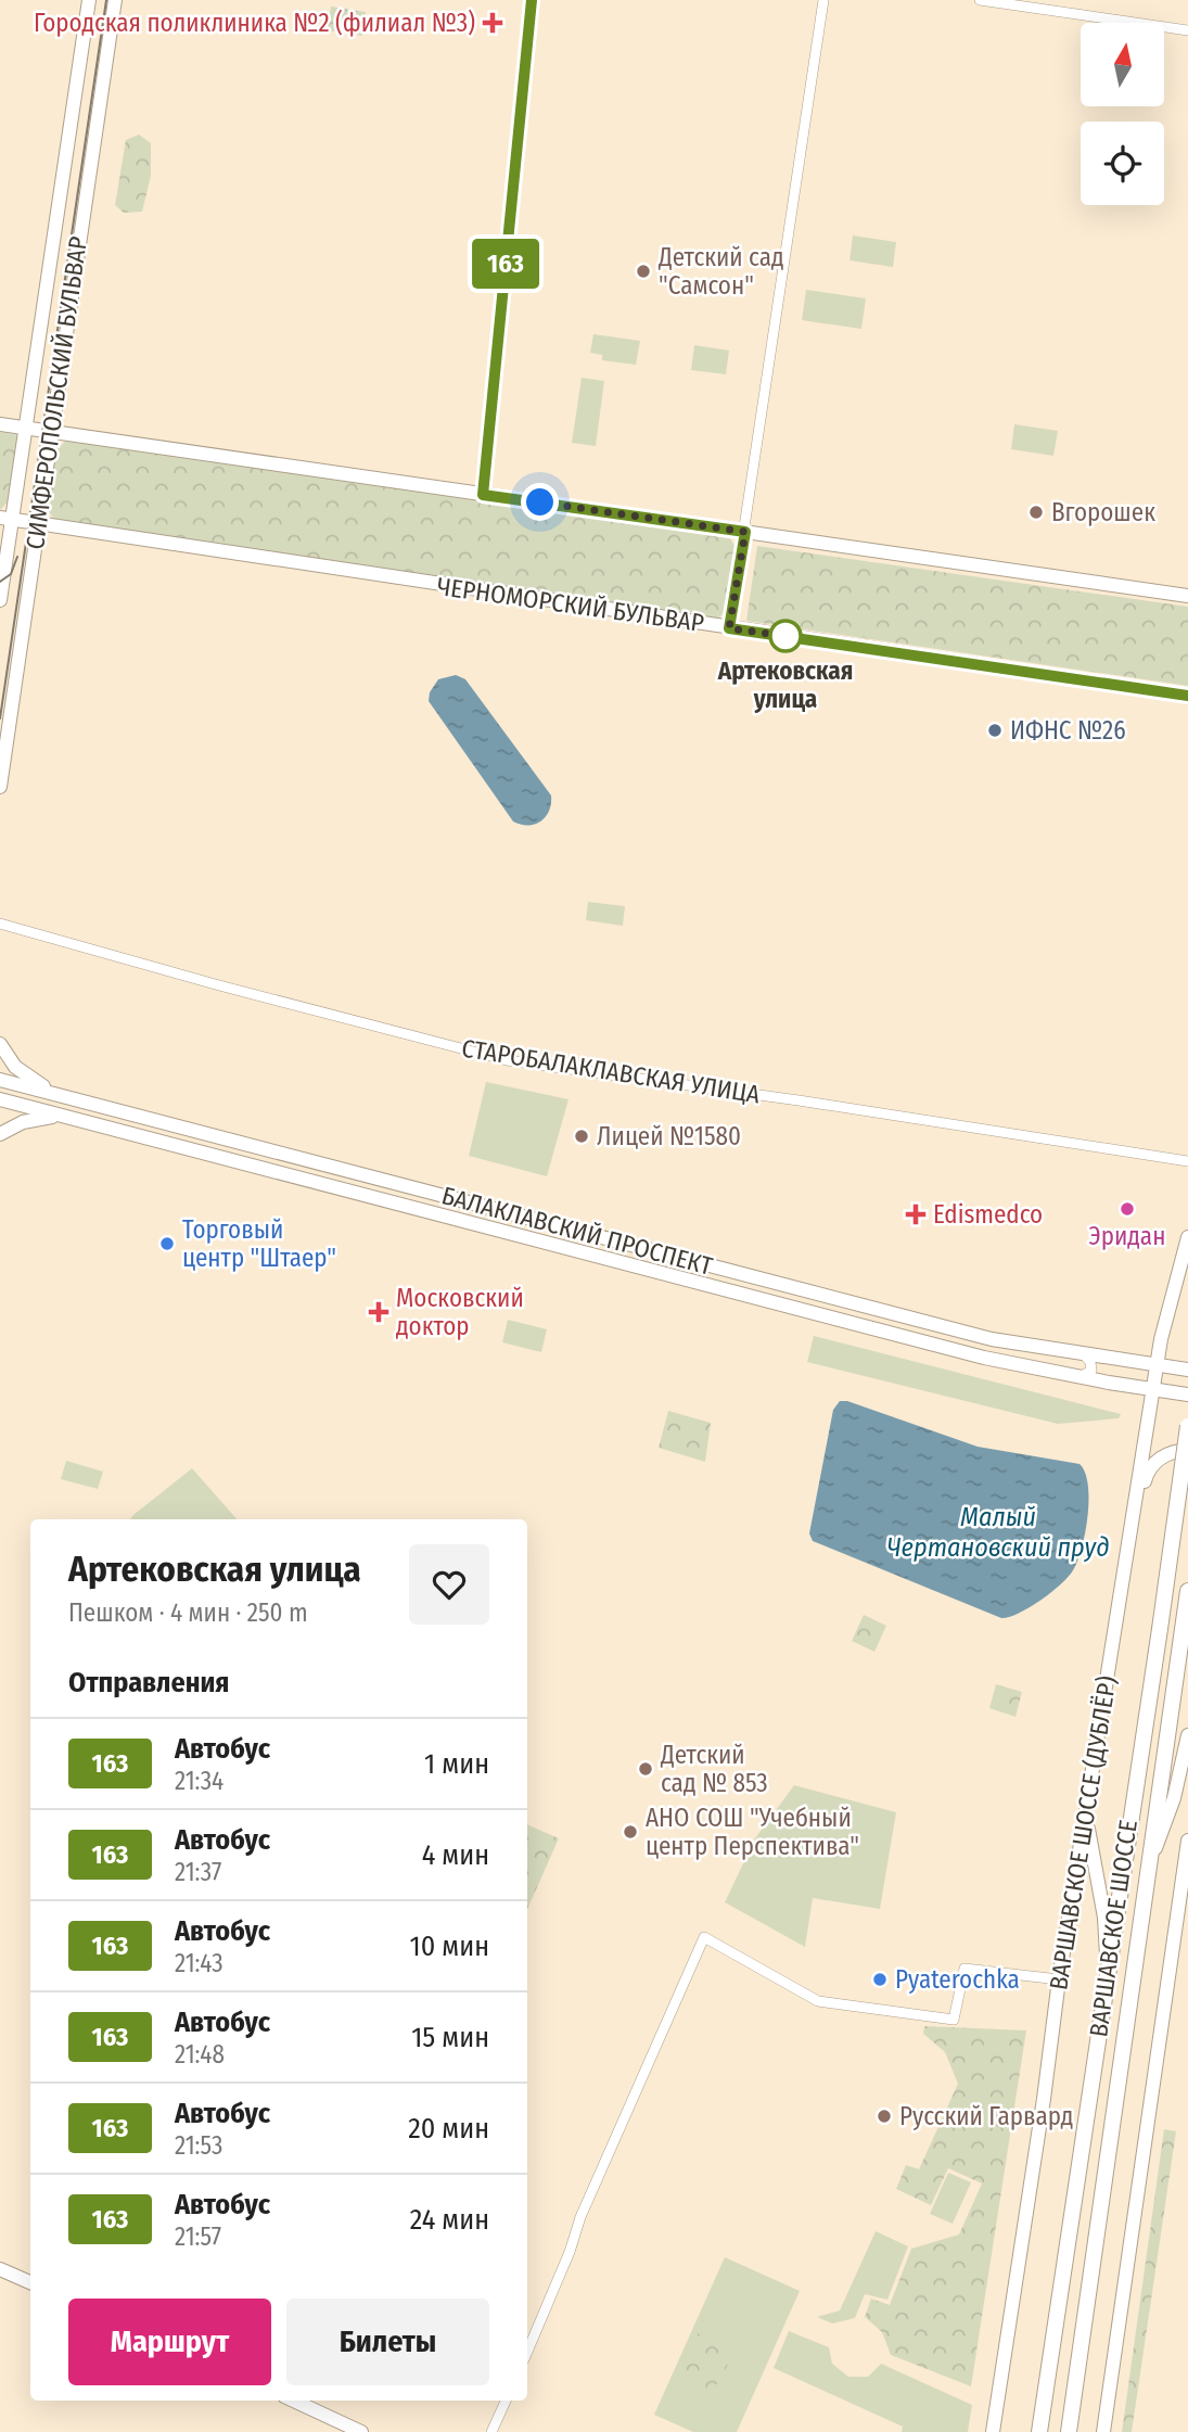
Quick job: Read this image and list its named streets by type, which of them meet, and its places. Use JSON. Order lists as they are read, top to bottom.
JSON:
{
  "streets": {
    "main road": [
      "СИМФЕРОПОЛЬСКИЙ БУЛЬВАР",
      "ЧЕРНОМОРСКИЙ БУЛЬВАР",
      "БАЛАКЛАВСКИЙ ПРОСПЕКТ",
      "ВАРШАВСКОЕ ШОССЕ (ДУБЛЁР)",
      "ВАРШАВСКОЕ ШОССЕ"
    ],
    "street": ["СТАРОБАЛАКЛАВСКАЯ УЛИЦА"]
  },
  "crossings": [
    ["СИМФЕРОПОЛЬСКИЙ БУЛЬВАР", "ЧЕРНОМОРСКИЙ БУЛЬВАР"],
    ["БАЛАКЛАВСКИЙ ПРОСПЕКТ", "ВАРШАВСКОЕ ШОССЕ (ДУБЛЁР)"]
  ],
  "water": ["Малый Чертановский пруд"],
  "places": {
    "health": ["Городская поликлиника №2 (филиал №3)", "Edismedco", "Московский доктор"],
    "other": [
      "Детский сад \"Самсон\"",
      "Вгорошек",
      "Артековская улица",
      "ИФНС №26",
      "Лицей №1580",
      "Эридан",
      "Торговый центр \"Штаер\"",
      "Детский сад № 853",
      "АНО СОШ \"Учебный центр Перспектива\"",
      "Pyaterochka",
      "Русский Гарвард"
    ]
  },
  "lines": ["bus line 163"],
  "north": "top",
  "page": {
    "on_map": "163",
    "heading": [
      ["Артековская улица", "Пешком · 4 мин · 250 m"],
      "Отправления"
    ],
    "list": [
      {
        "mark": "163",
        "name": "Автобус",
        "note": "21:34",
        "value": "1 мин"
      },
      {
        "mark": "163",
        "name": "Автобус",
        "note": "21:37",
        "value": "4 мин"
      },
      {
        "mark": "163",
        "name": "Автобус",
        "note": "21:43",
        "value": "10 мин"
      },
      {
        "mark": "163",
        "name": "Автобус",
        "note": "21:48",
        "value": "15 мин"
      },
      {
        "mark": "163",
        "name": "Автобус",
        "note": "21:53",
        "value": "20 мин"
      },
      {
        "mark": "163",
        "name": "Автобус",
        "note": "21:57",
        "value": "24 мин"
      }
    ],
    "buttons": ["Маршрут", "Билеты"]
  }
}
